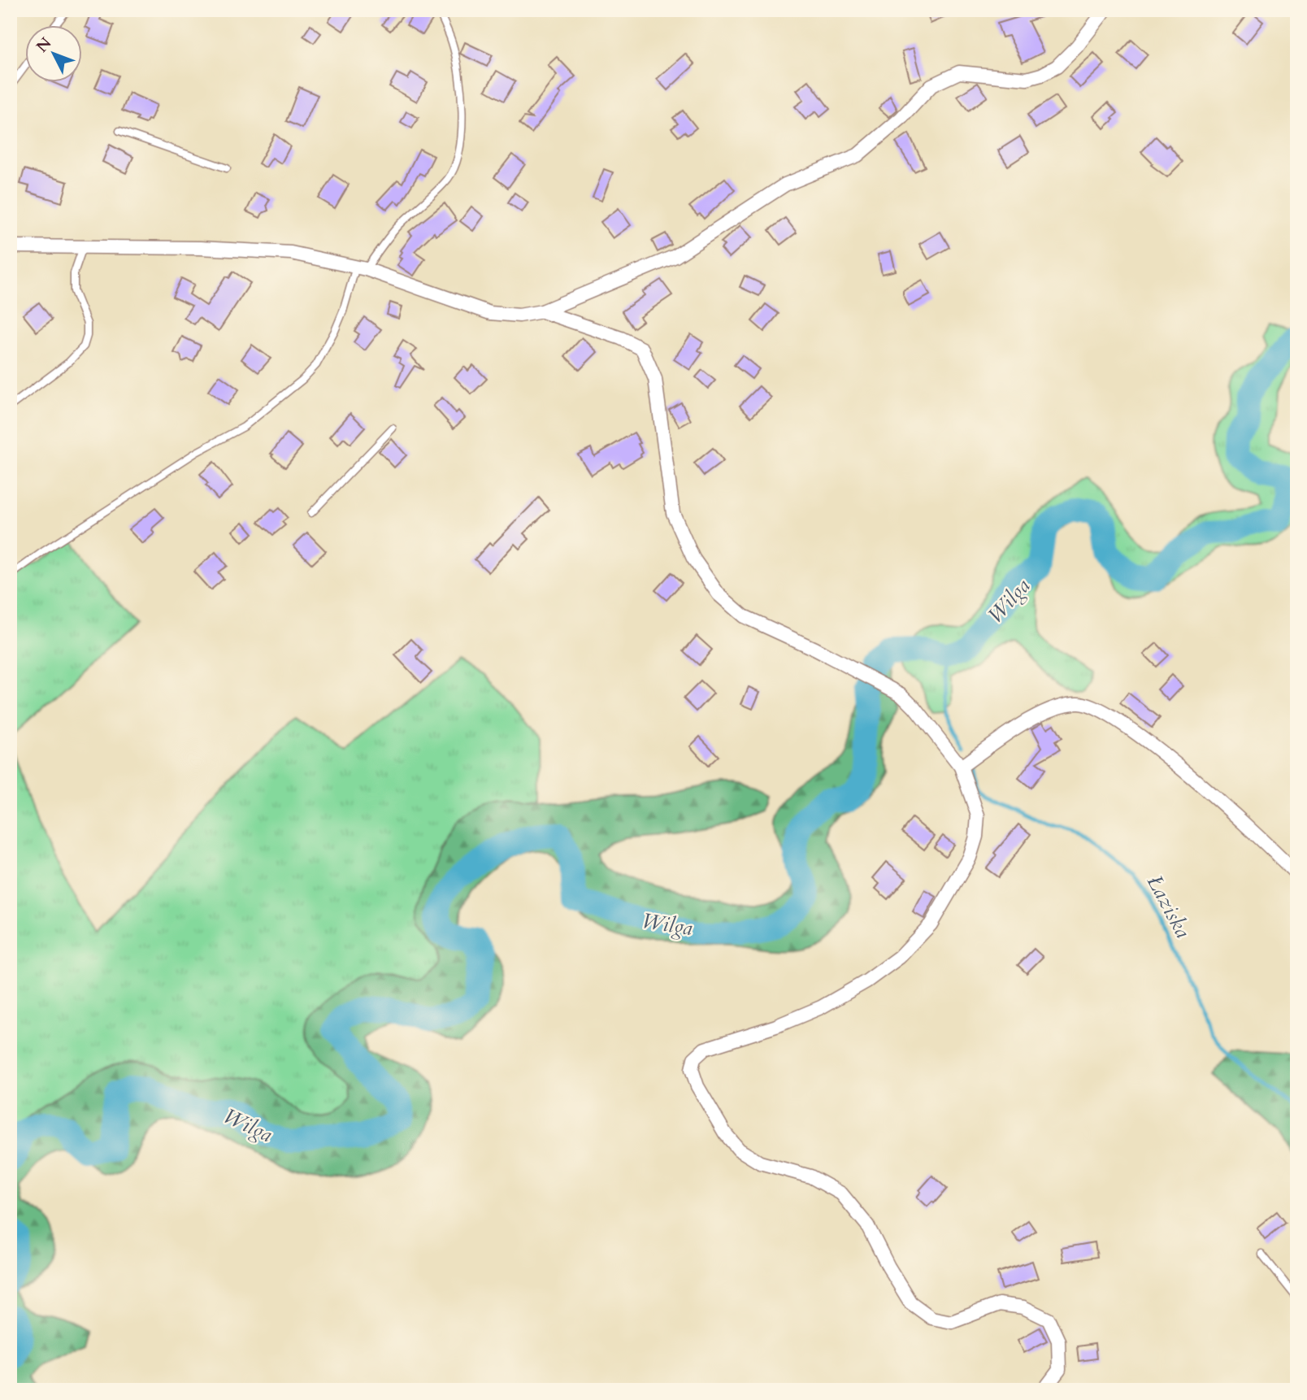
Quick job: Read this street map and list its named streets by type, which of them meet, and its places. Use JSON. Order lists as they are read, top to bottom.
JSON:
{
  "water": ["Wilga", "Łaziska"],
  "north": "top left"
}
